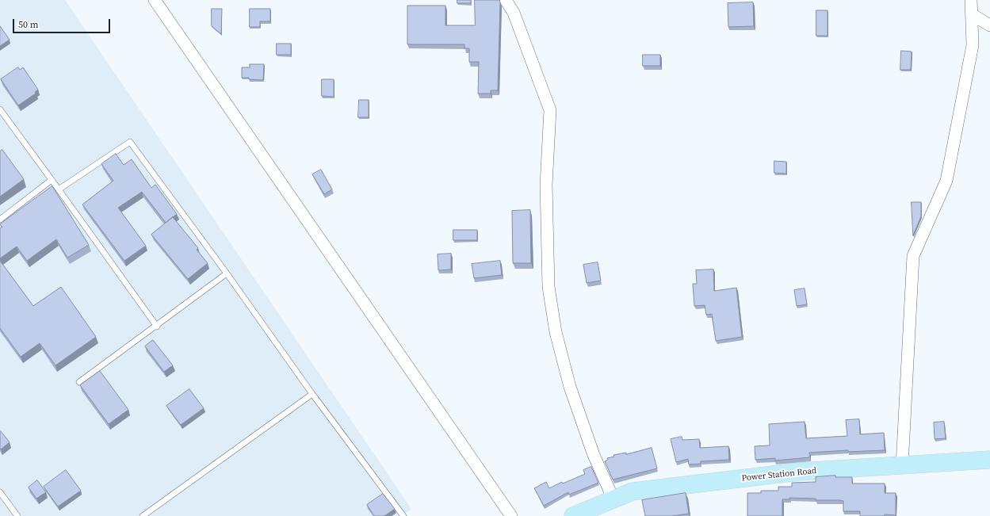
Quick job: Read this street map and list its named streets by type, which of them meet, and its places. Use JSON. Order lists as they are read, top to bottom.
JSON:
{
  "streets": {
    "main road": ["Power Station Road"]
  },
  "scale_bar": "50 m"
}
